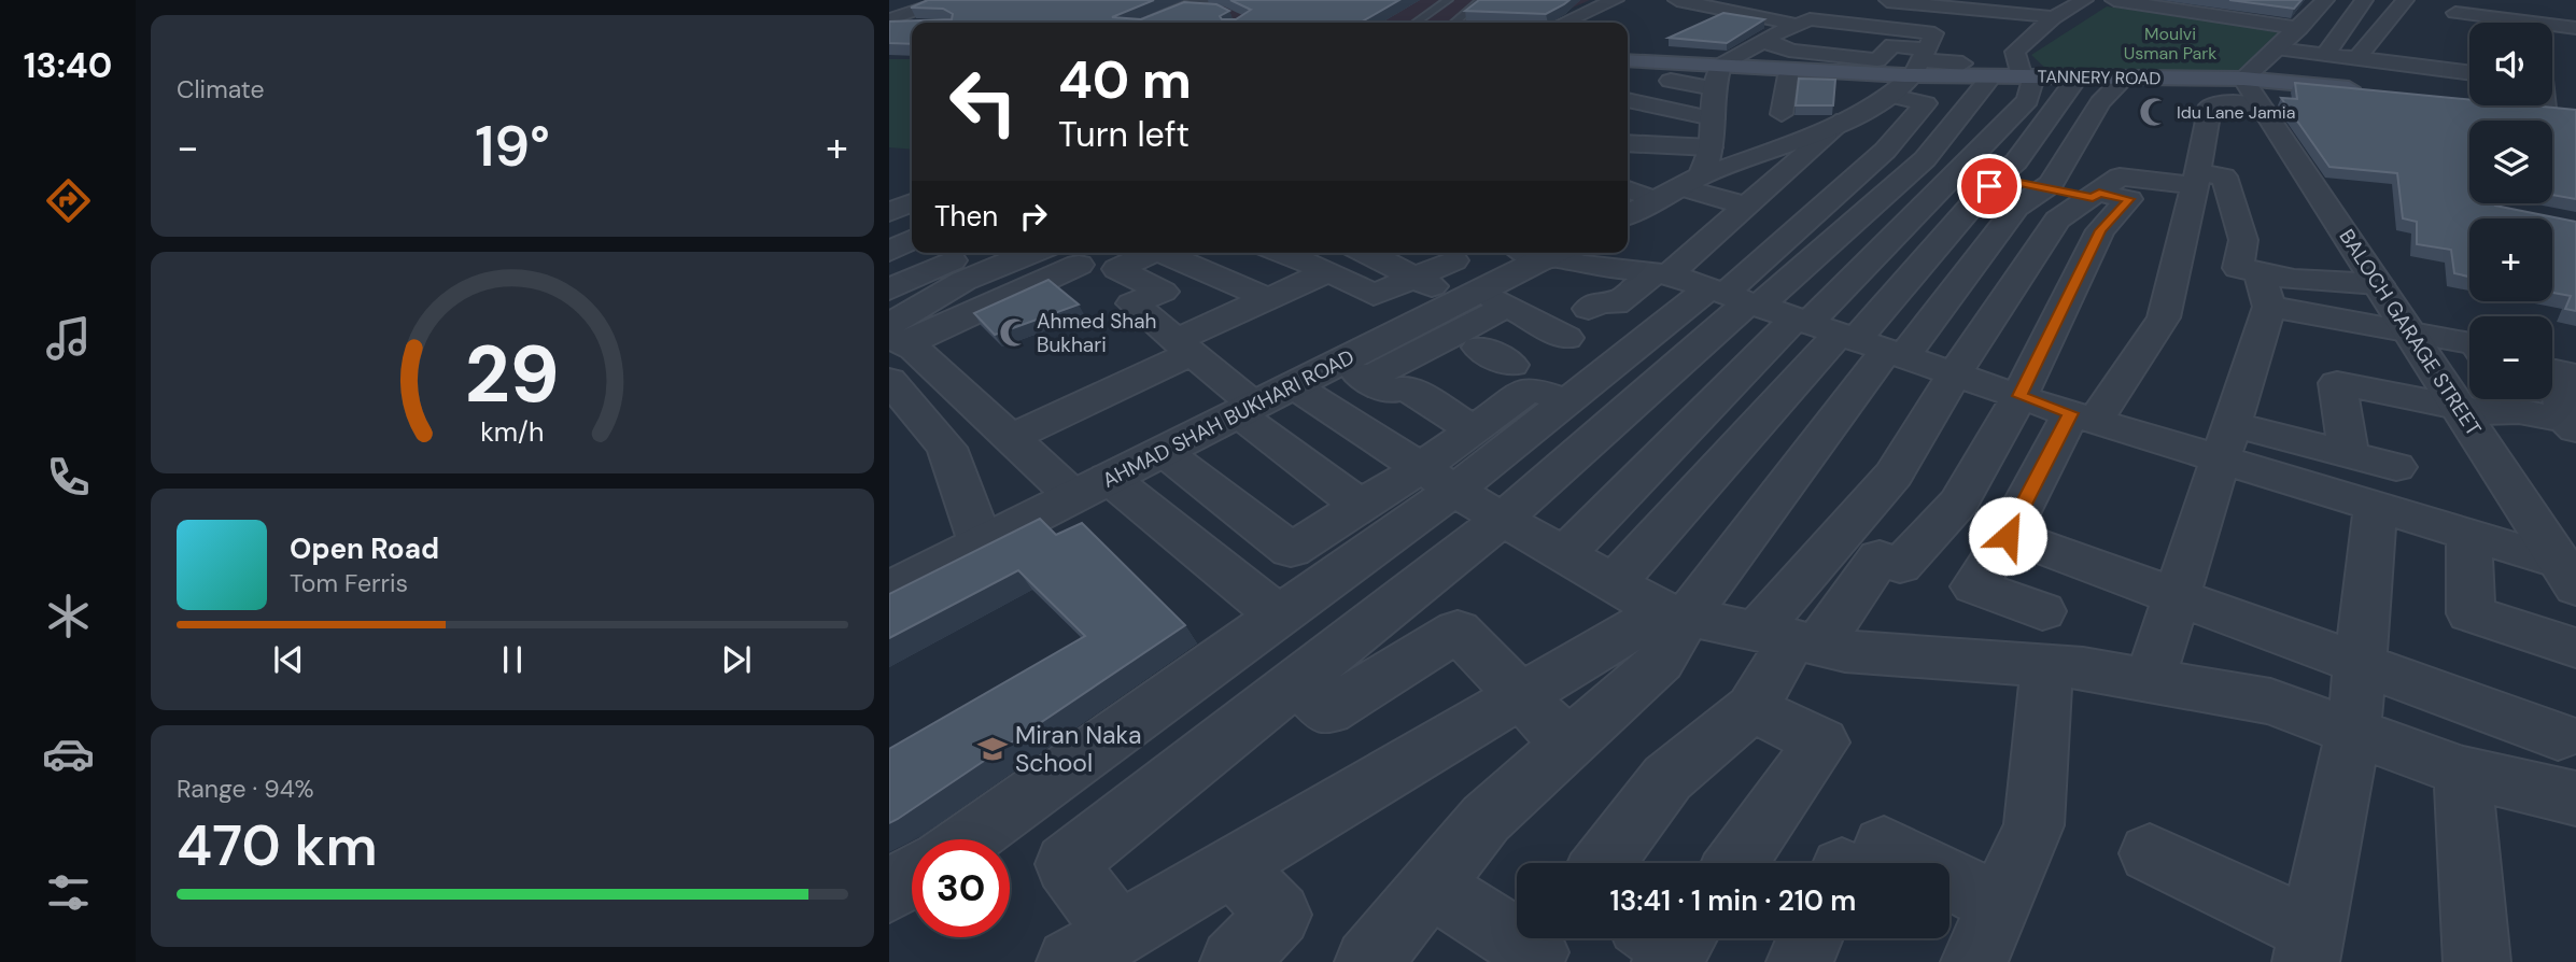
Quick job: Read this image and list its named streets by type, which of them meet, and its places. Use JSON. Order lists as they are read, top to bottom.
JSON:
{
  "streets": {
    "main road": ["TANNERY ROAD"],
    "street": ["BALOCH GARAGE STREET", "AHMAD SHAH BUKHARI ROAD"]
  },
  "crossings": [
    ["TANNERY ROAD", "BALOCH GARAGE STREET"]
  ],
  "parks": ["Moulvi Usman Park"],
  "places": {
    "mosque": ["Idu Lane Jamia", "Ahmed Shah Bukhari"],
    "school or university": ["Miran Naka School"]
  },
  "page": {
    "tabs": "13:40",
    "tile": [
      "Climate",
      ["Range · 94%", "470 km"]
    ],
    "map_buttons": ["+", "−"],
    "turn": ["40 m", "Turn left"],
    "heat": ["−", "19°", "+"],
    "then": "Then",
    "song": ["Open Road", "Tom Ferris"],
    "limit": "30",
    "trip": "13:41 · 1 min · 210 m",
    "gauge": ["29", "km/h"]
  }
}
